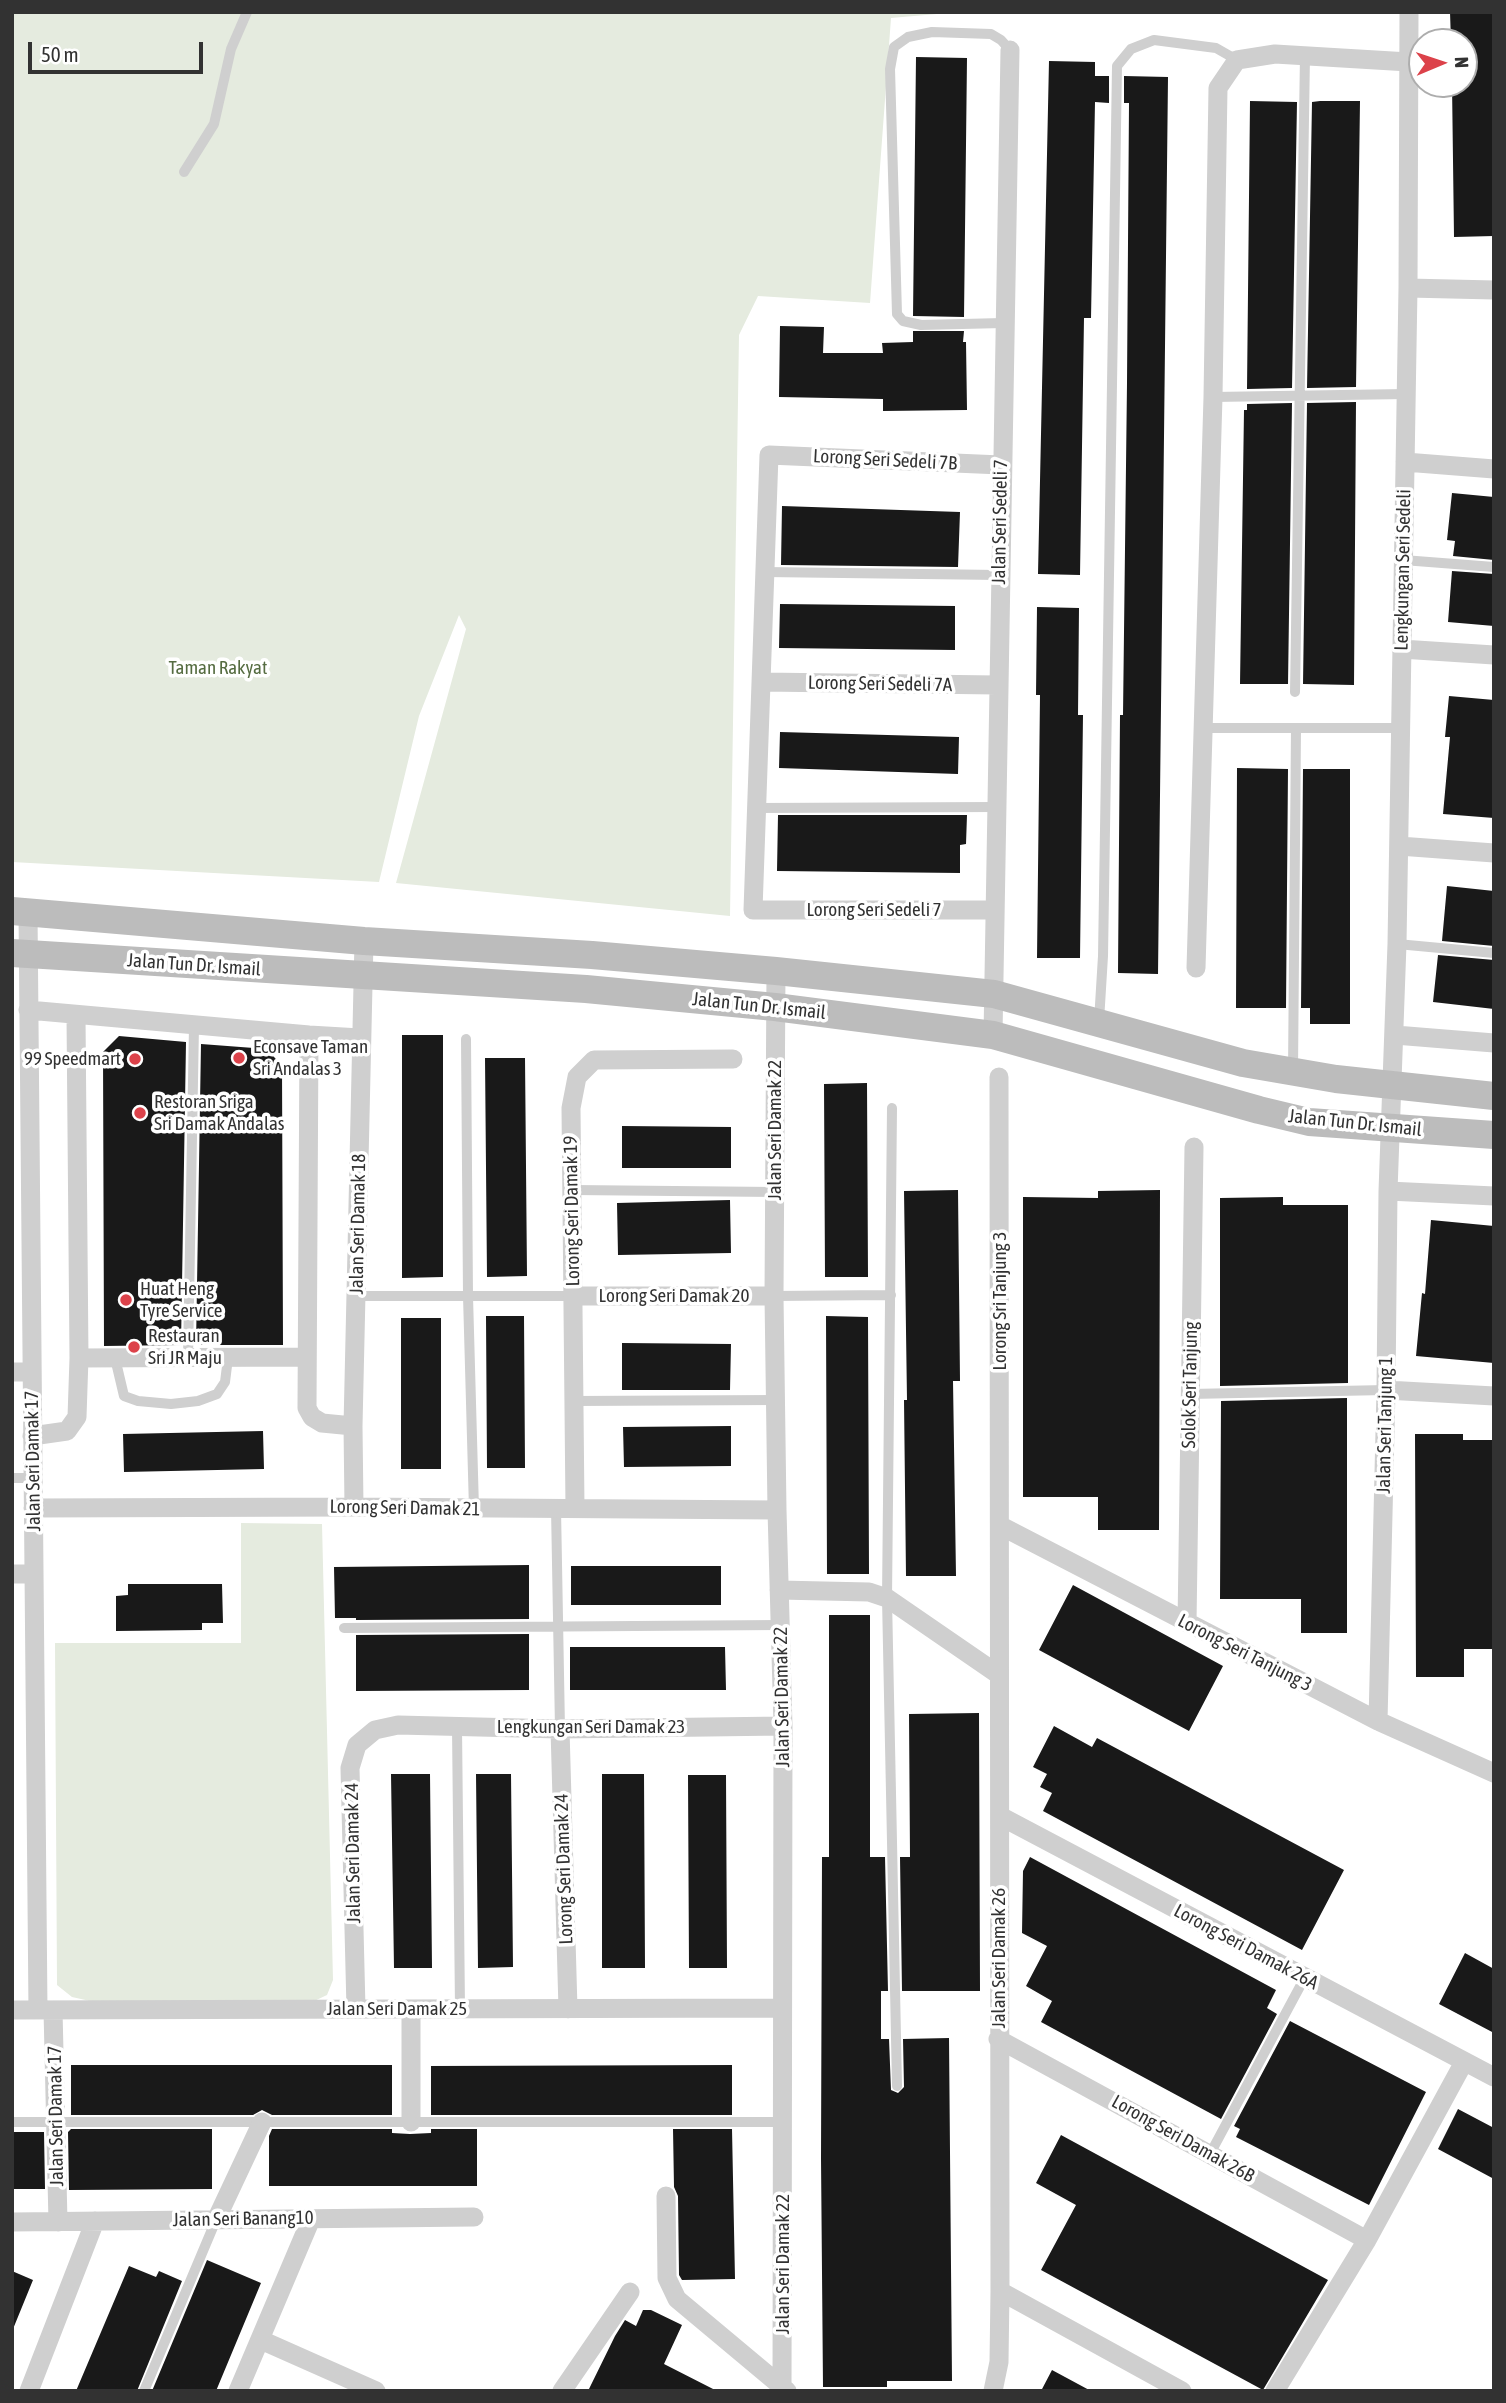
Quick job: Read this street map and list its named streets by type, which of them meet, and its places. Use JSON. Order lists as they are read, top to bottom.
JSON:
{
  "streets": {
    "street": [
      "Lorong Seri Sedeli 7B",
      "Jalan Seri Sedeli 7",
      "Lengkungan Seri Sedeli",
      "Lorong Seri Sedeli 7A",
      "Lorong Seri Sedeli 7",
      "Jalan Tun Dr. Ismail",
      "Jalan Seri Damak 22",
      "Lorong Seri Damak 19",
      "Jalan Seri Damak 18",
      "Lorong Seri Damak 20",
      "Lorong Sri Tanjung 3",
      "Solok Seri Tanjung",
      "Jalan Seri Tanjung 1",
      "Jalan Seri Damak 17",
      "Lorong Seri Damak 21",
      "Lorong Seri Tanjung 3",
      "Lengkungan Seri Damak 23",
      "Jalan Seri Damak 24",
      "Lorong Seri Damak 24",
      "Lorong Seri Damak 26A",
      "Jalan Seri Damak 26",
      "Jalan Seri Damak 25",
      "Lorong Seri Damak 26B",
      "Jalan Seri Banang10"
    ]
  },
  "crossings": [
    ["Lorong Seri Sedeli 7B", "Jalan Seri Sedeli 7"],
    ["Jalan Seri Sedeli 7", "Lorong Seri Sedeli 7A"],
    ["Jalan Seri Sedeli 7", "Lorong Seri Sedeli 7"],
    ["Jalan Seri Sedeli 7", "Jalan Tun Dr. Ismail"],
    ["Lengkungan Seri Sedeli", "Jalan Tun Dr. Ismail"],
    ["Lengkungan Seri Sedeli", "Jalan Seri Tanjung 1"],
    ["Jalan Tun Dr. Ismail", "Jalan Seri Damak 22"],
    ["Jalan Tun Dr. Ismail", "Jalan Seri Damak 18"],
    ["Jalan Tun Dr. Ismail", "Jalan Seri Tanjung 1"],
    ["Jalan Tun Dr. Ismail", "Jalan Seri Damak 17"],
    ["Jalan Seri Damak 22", "Lorong Seri Damak 20"],
    ["Jalan Seri Damak 22", "Lorong Seri Damak 21"],
    ["Jalan Seri Damak 22", "Lengkungan Seri Damak 23"],
    ["Jalan Seri Damak 22", "Jalan Seri Damak 25"],
    ["Lorong Seri Damak 19", "Lorong Seri Damak 20"],
    ["Lorong Seri Damak 19", "Lorong Seri Damak 21"],
    ["Jalan Seri Damak 18", "Lorong Seri Damak 21"],
    ["Lorong Sri Tanjung 3", "Lorong Seri Tanjung 3"],
    ["Lorong Sri Tanjung 3", "Jalan Seri Damak 26"],
    ["Solok Seri Tanjung", "Lorong Seri Tanjung 3"],
    ["Jalan Seri Tanjung 1", "Lorong Seri Tanjung 3"],
    ["Jalan Seri Damak 17", "Lorong Seri Damak 21"],
    ["Jalan Seri Damak 17", "Jalan Seri Damak 25"],
    ["Jalan Seri Damak 17", "Jalan Seri Banang10"],
    ["Lorong Seri Tanjung 3", "Jalan Seri Damak 26"],
    ["Lengkungan Seri Damak 23", "Jalan Seri Damak 24"],
    ["Lengkungan Seri Damak 23", "Lorong Seri Damak 24"],
    ["Jalan Seri Damak 24", "Jalan Seri Damak 25"],
    ["Lorong Seri Damak 24", "Jalan Seri Damak 25"],
    ["Lorong Seri Damak 26A", "Jalan Seri Damak 26"],
    ["Jalan Seri Damak 26", "Lorong Seri Damak 26B"]
  ],
  "parks": ["Taman Rakyat"],
  "places": [
    "Econsave Taman Sri Andalas 3",
    "99 Speedmart",
    "Restoran Sriga Sri Damak Andalas",
    "Huat Heng Tyre Service",
    "Restauran Sri JR Maju"
  ],
  "scale_bar": "50 m",
  "north": "right"
}
